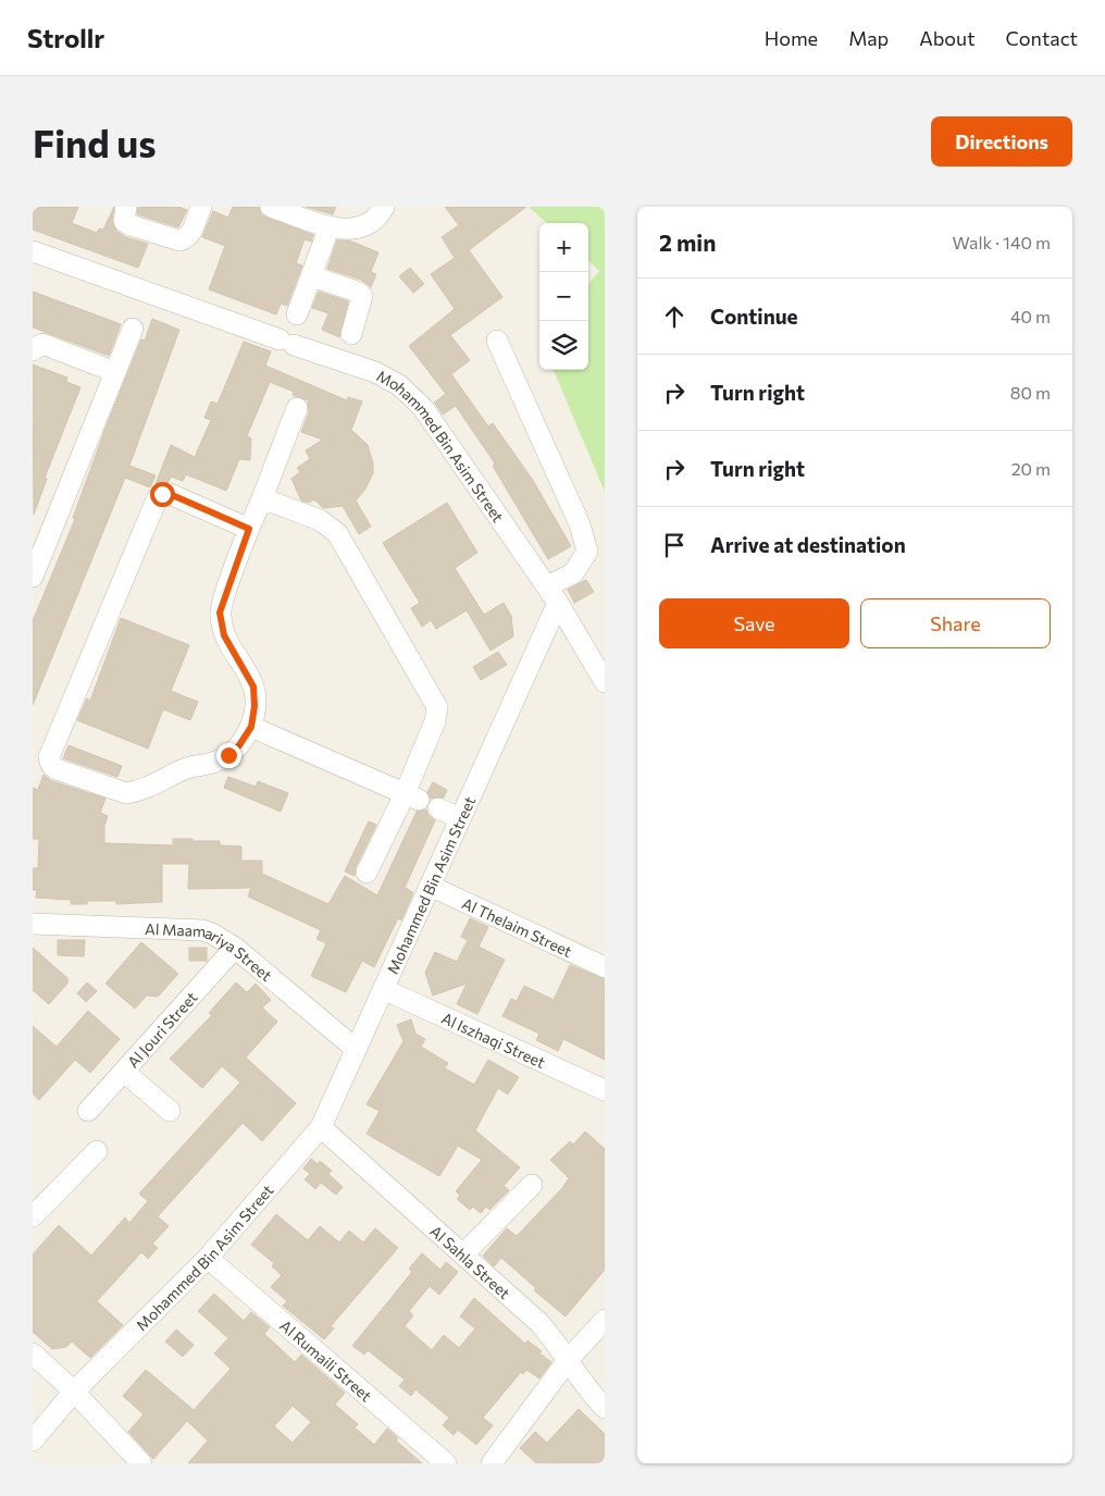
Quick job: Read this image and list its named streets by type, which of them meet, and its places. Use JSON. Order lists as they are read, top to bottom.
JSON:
{
  "streets": {
    "street": [
      "Mohammed Bin Asim Street",
      "Al Thelaim Street",
      "Al Maamariya Street",
      "Al Jouri Street",
      "Al Iszhaqi Street",
      "Al Sahla Street",
      "Al Rumaili Street"
    ]
  },
  "crossings": [
    ["Mohammed Bin Asim Street", "Al Thelaim Street"],
    ["Mohammed Bin Asim Street", "Al Maamariya Street"],
    ["Mohammed Bin Asim Street", "Al Iszhaqi Street"],
    ["Mohammed Bin Asim Street", "Al Sahla Street"],
    ["Mohammed Bin Asim Street", "Al Rumaili Street"],
    ["Al Maamariya Street", "Al Jouri Street"]
  ],
  "page": {
    "header": "Strollr",
    "nav": [
      "Home",
      "Map",
      "About",
      "Contact"
    ],
    "buttons": [
      "Directions",
      ["Save", "Share"]
    ],
    "title": "Find us",
    "heading": ["2 min", "Walk · 140 m"],
    "map_buttons": ["+", "−"],
    "list": [
      ["Continue", "40 m"],
      ["Turn right", "80 m"],
      ["Turn right", "20 m"],
      "Arrive at destination"
    ]
  }
}
